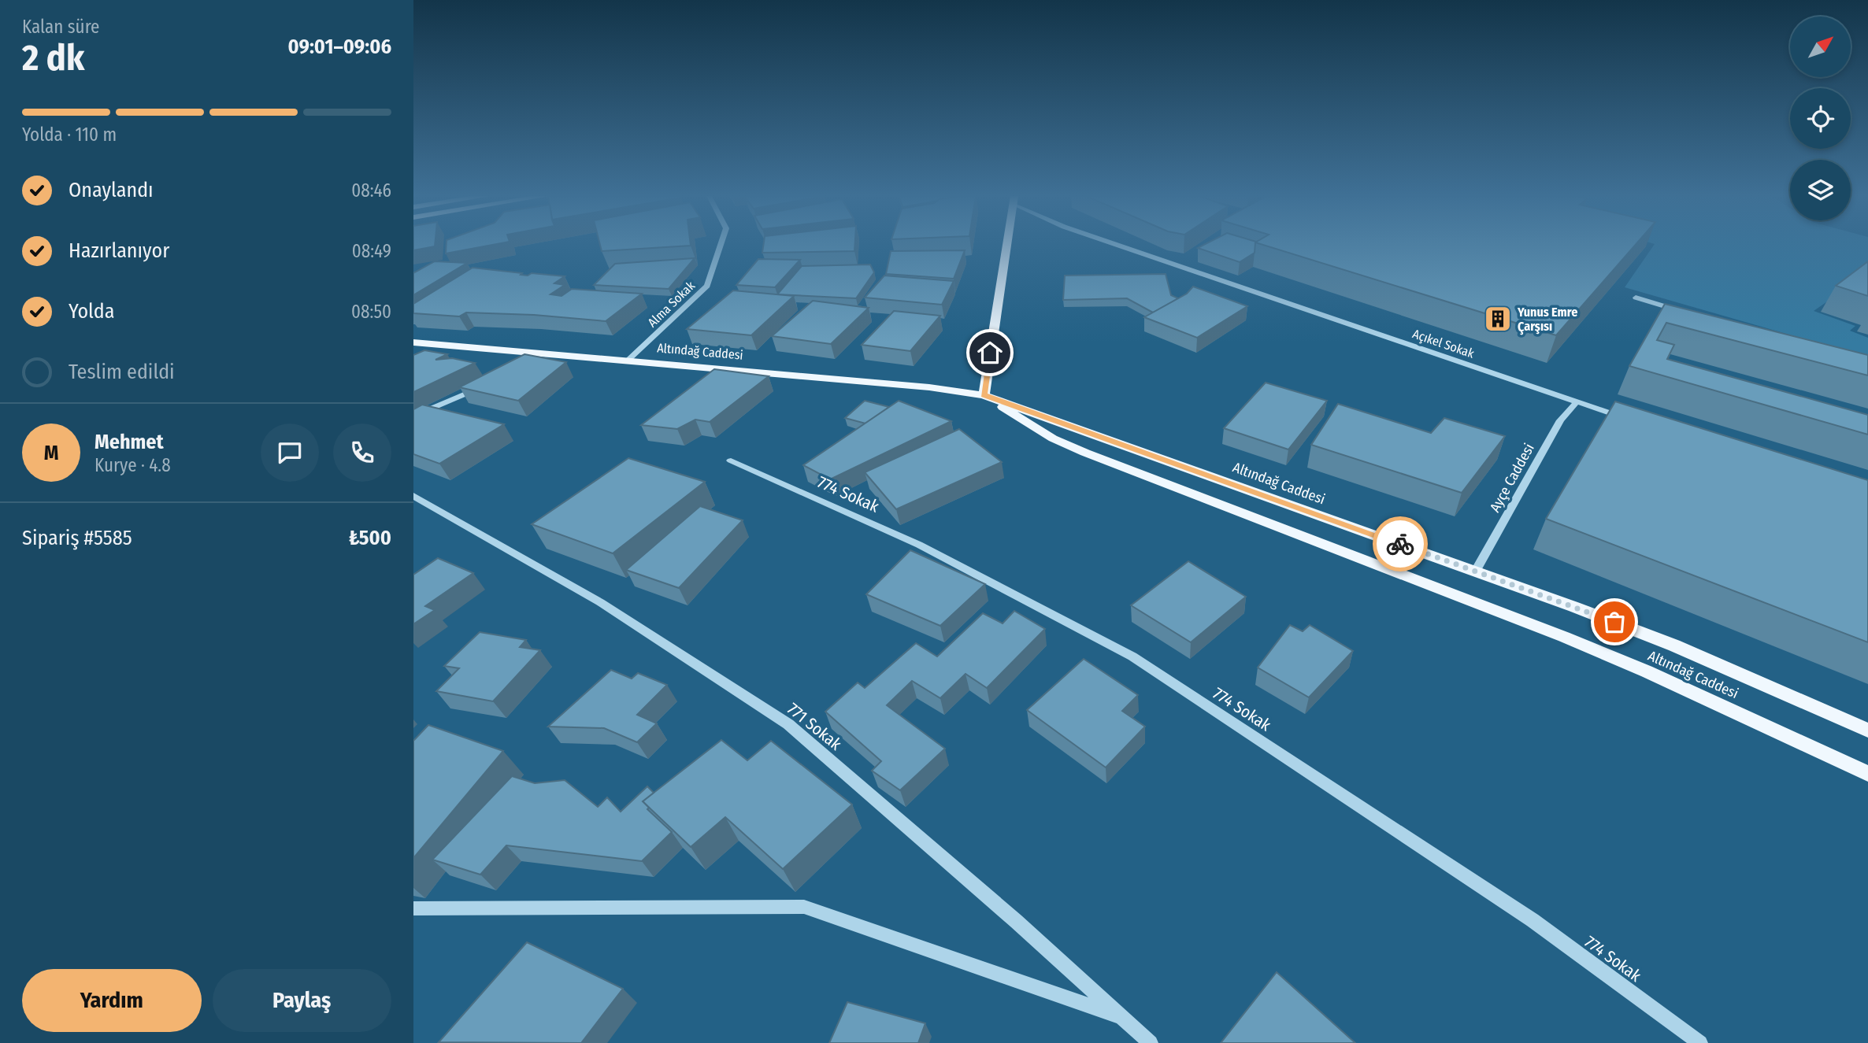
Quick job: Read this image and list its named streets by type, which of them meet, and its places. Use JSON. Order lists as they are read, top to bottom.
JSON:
{
  "streets": {
    "main road": ["Altındağ Caddesi"],
    "street": [
      "Alma Sokak",
      "Açıkel Sokak",
      "Ayçe Caddesi",
      "774 Sokak",
      "771 Sokak"
    ]
  },
  "crossings": [
    ["Alma Sokak", "Altındağ Caddesi"],
    ["Açıkel Sokak", "Ayçe Caddesi"],
    ["Altındağ Caddesi", "Ayçe Caddesi"]
  ],
  "places": {
    "building": ["Yunus Emre Çarşısı"]
  },
  "north": "top right",
  "page": {
    "heading": ["2 dk", "Kalan süre", "09:01–09:06"],
    "panel": [
      "Mehmet",
      "Kurye · 4.8",
      "Sipariş #5585",
      "₺500"
    ],
    "bar": "Yolda · 110 m",
    "list": [
      ["Onaylandı", "08:46"],
      ["Hazırlanıyor", "08:49"],
      ["Yolda", "08:50"],
      "Teslim edildi"
    ],
    "round": "M",
    "buttons": ["Yardım", "Paylaş"]
  }
}
